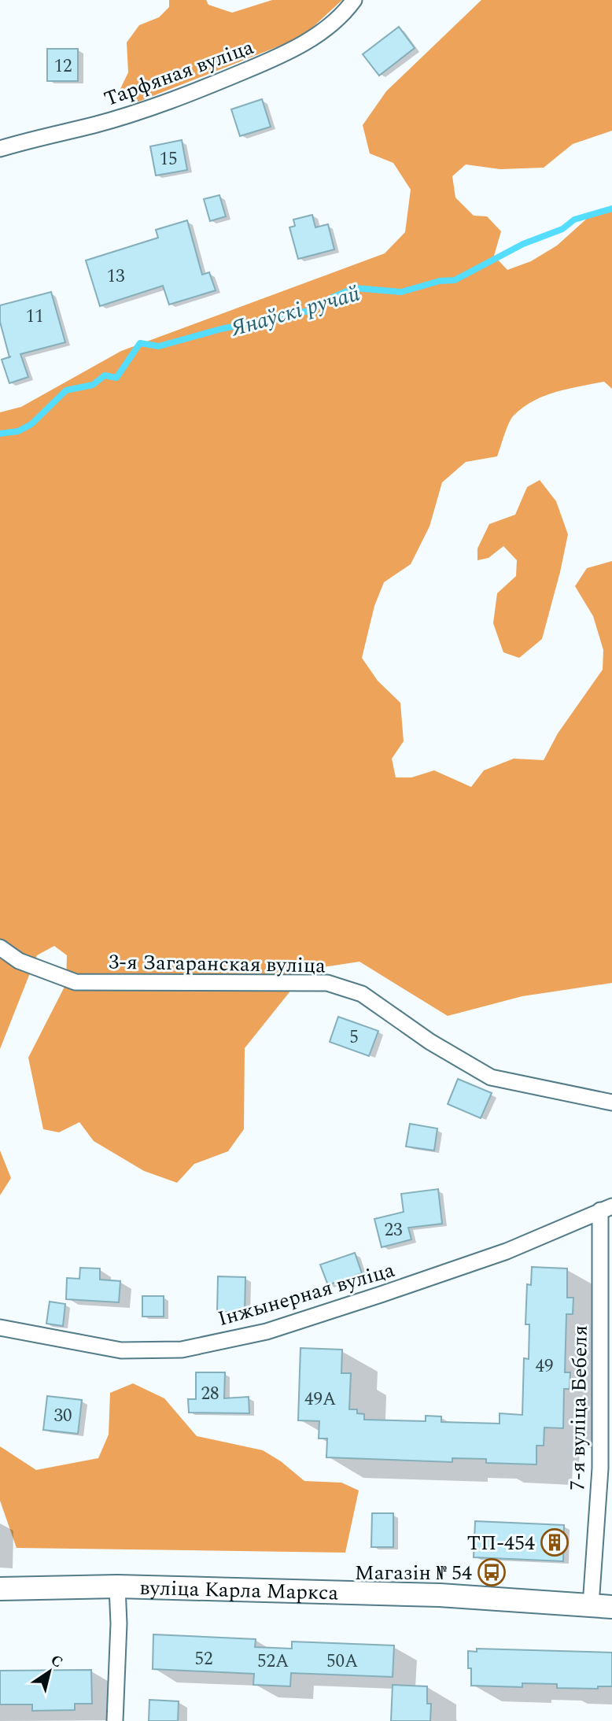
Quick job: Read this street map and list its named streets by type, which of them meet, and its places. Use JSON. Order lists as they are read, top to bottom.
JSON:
{
  "streets": {
    "main road": ["вуліца Карла Маркса"],
    "street": [
      "Тарфяная вуліца",
      "3-я Загаранская вуліца",
      "Інжынерная вуліца",
      "7-я вуліца Бебеля"
    ]
  },
  "crossings": [
    ["Інжынерная вуліца", "7-я вуліца Бебеля"],
    ["7-я вуліца Бебеля", "вуліца Карла Маркса"]
  ],
  "water": ["Янаўскі ручай"],
  "places": {
    "building": ["ТП-454"],
    "bus stop": ["Магазін № 54"]
  },
  "house_numbers": [
    "12",
    "15",
    "13",
    "11",
    "5",
    "23",
    "49",
    "28",
    "49А",
    "30",
    "52",
    "52А",
    "50А"
  ],
  "north": "top right"
}
